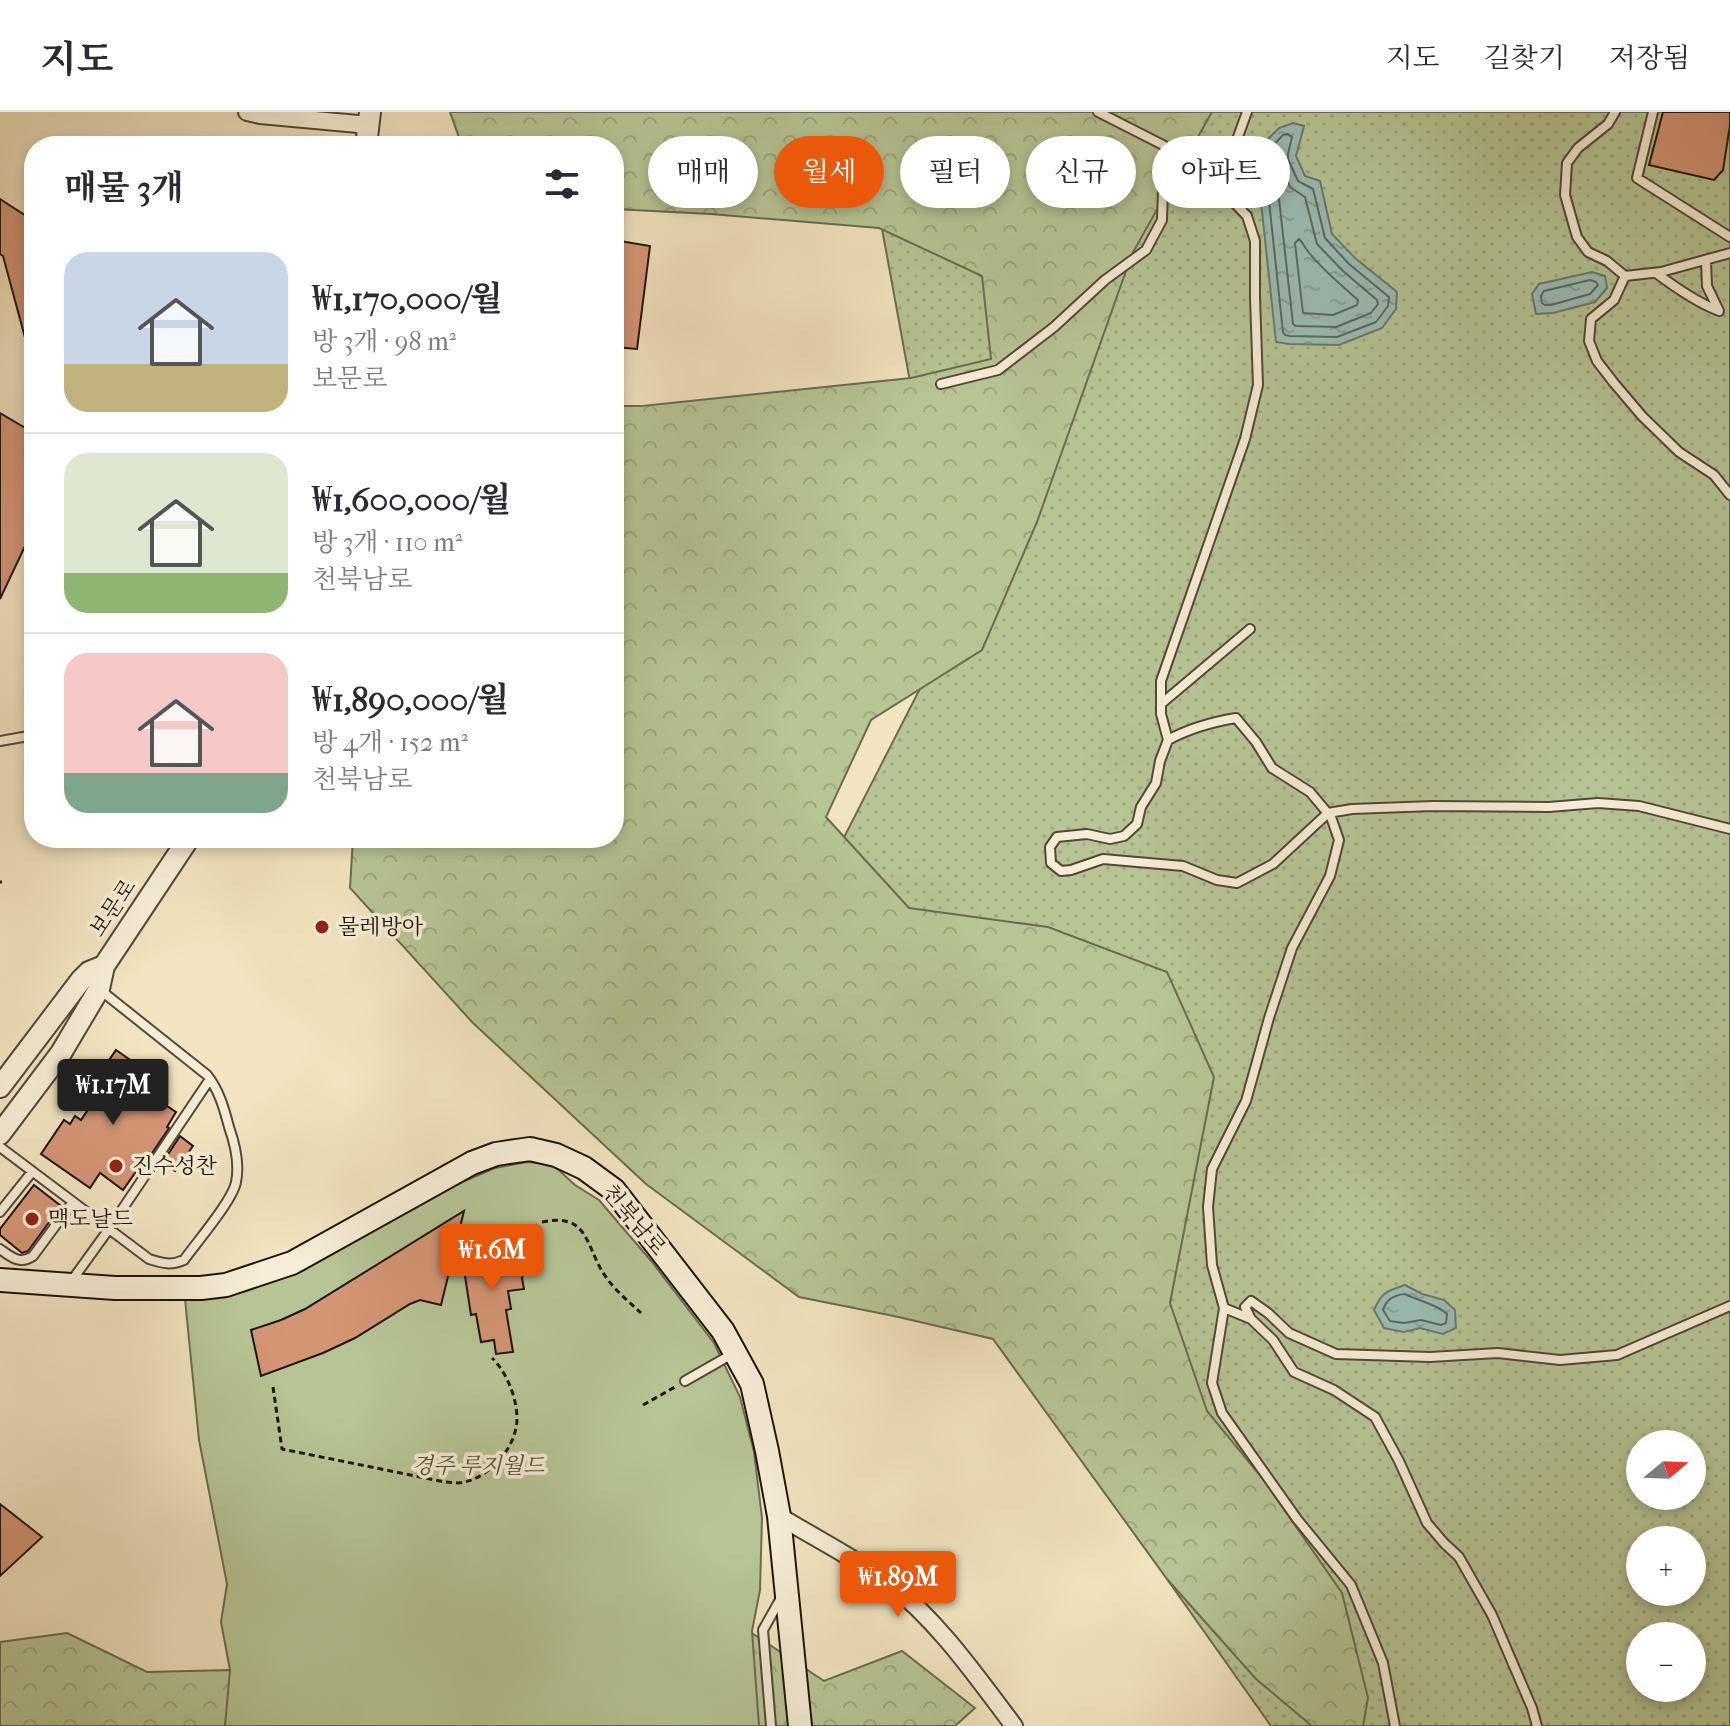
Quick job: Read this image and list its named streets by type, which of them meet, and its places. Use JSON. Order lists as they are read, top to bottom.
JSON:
{
  "streets": {
    "main road": ["천북남로"],
    "street": ["보문로"]
  },
  "parks": ["경주 루지월드"],
  "places": ["물레방아", "진수성찬", "맥도날드"],
  "north": "right",
  "page": {
    "header": "지도",
    "nav": ["지도", "길찾기", "저장됨"],
    "chip": [
      "매매",
      "월세",
      "필터",
      "신규",
      "아파트"
    ],
    "heading": "매물 3개",
    "list": [
      {
        "name": "₩1,170,000/월",
        "note": "방 3개 · 98 m² · 보문로"
      },
      {
        "name": "₩1,600,000/월",
        "note": "방 3개 · 110 m² · 천북남로"
      },
      {
        "name": "₩1,890,000/월",
        "note": "방 4개 · 152 m² · 천북남로"
      }
    ],
    "price": ["₩1.17M", "₩1.6M", "₩1.89M"],
    "map_buttons": ["+", "−"]
  }
}
